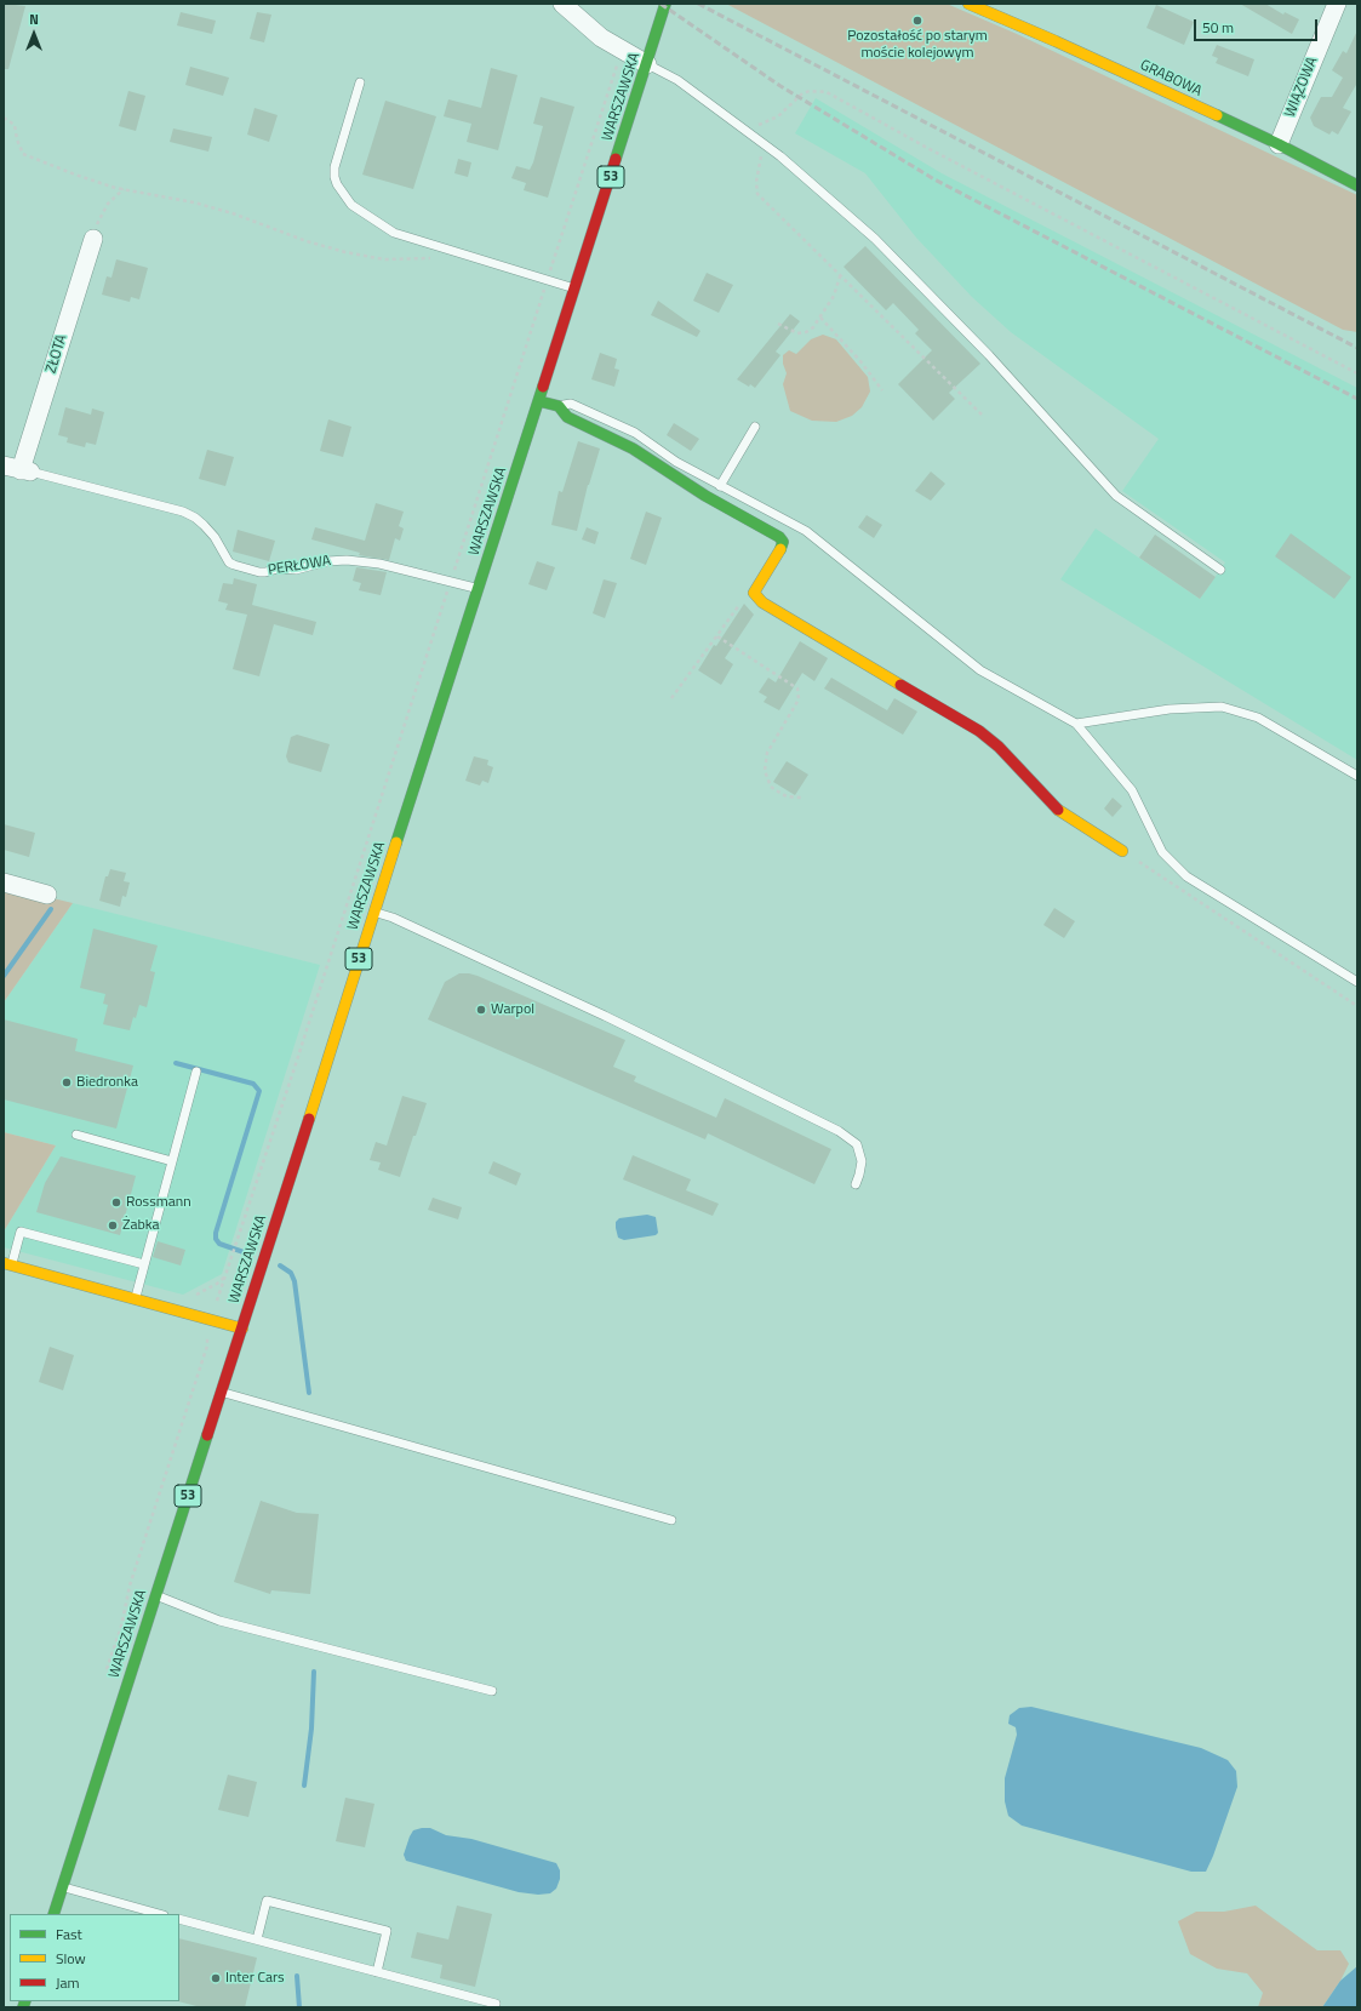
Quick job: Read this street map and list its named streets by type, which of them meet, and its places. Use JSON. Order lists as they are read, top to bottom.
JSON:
{
  "streets": {
    "main road": ["GRABOWA", "WARSZAWSKA", "53"],
    "street": ["WIĄZOWA", "ZŁOTA"],
    "lane": ["PERŁOWA"]
  },
  "crossings": [
    ["GRABOWA", "WIĄZOWA"],
    ["WARSZAWSKA", "PERŁOWA"],
    ["ZŁOTA", "PERŁOWA"]
  ],
  "places": [
    "Pozostałość po starym moście kolejowym",
    "Warpol",
    "Biedronka",
    "Rossmann",
    "Żabka",
    "Inter Cars"
  ],
  "legend": ["Fast", "Slow", "Jam"],
  "scale_bar": "50 m",
  "north": "top"
}
